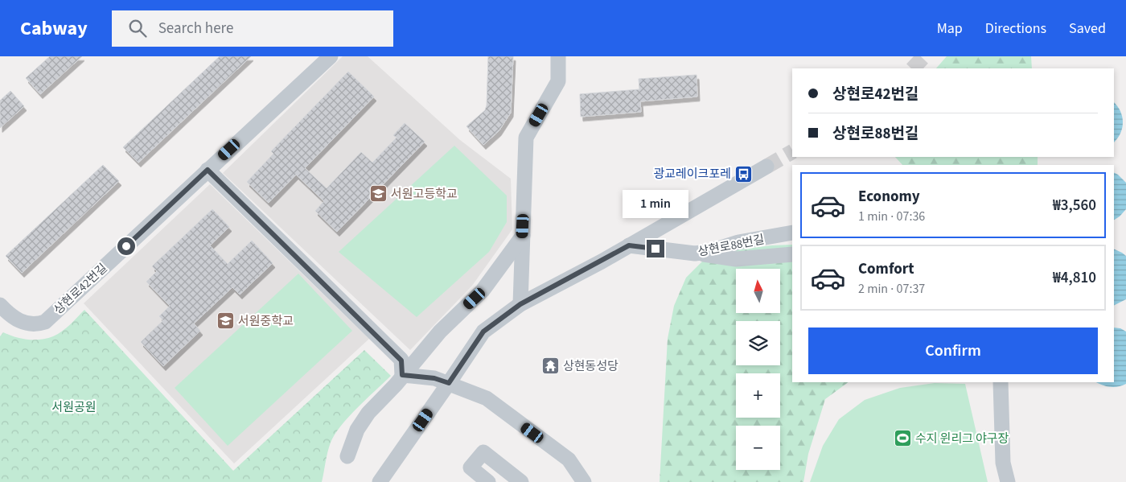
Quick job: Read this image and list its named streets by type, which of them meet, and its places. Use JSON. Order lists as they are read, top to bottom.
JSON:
{
  "streets": {
    "street": ["상현로88번길", "상현로42번길"]
  },
  "parks": ["서원공원"],
  "places": {
    "bus stop": ["광교레이크포레"],
    "school or university": ["서원고등학교", "서원중학교"],
    "temple": ["상현동성당"],
    "sports": ["수지 윈리그 야구장"]
  },
  "north": "top",
  "page": {
    "header": "Cabway",
    "search": "Search here",
    "nav": ["Map", "Directions", "Saved"],
    "banner": ["상현로42번길", "상현로88번길"],
    "list": [
      {
        "name": "Economy",
        "note": "1 min · 07:36",
        "value": "₩3,560"
      },
      {
        "name": "Comfort",
        "note": "2 min · 07:37",
        "value": "₩4,810"
      }
    ],
    "bubble": "1 min",
    "map_buttons": ["+", "−"],
    "buttons": "Confirm"
  }
}
